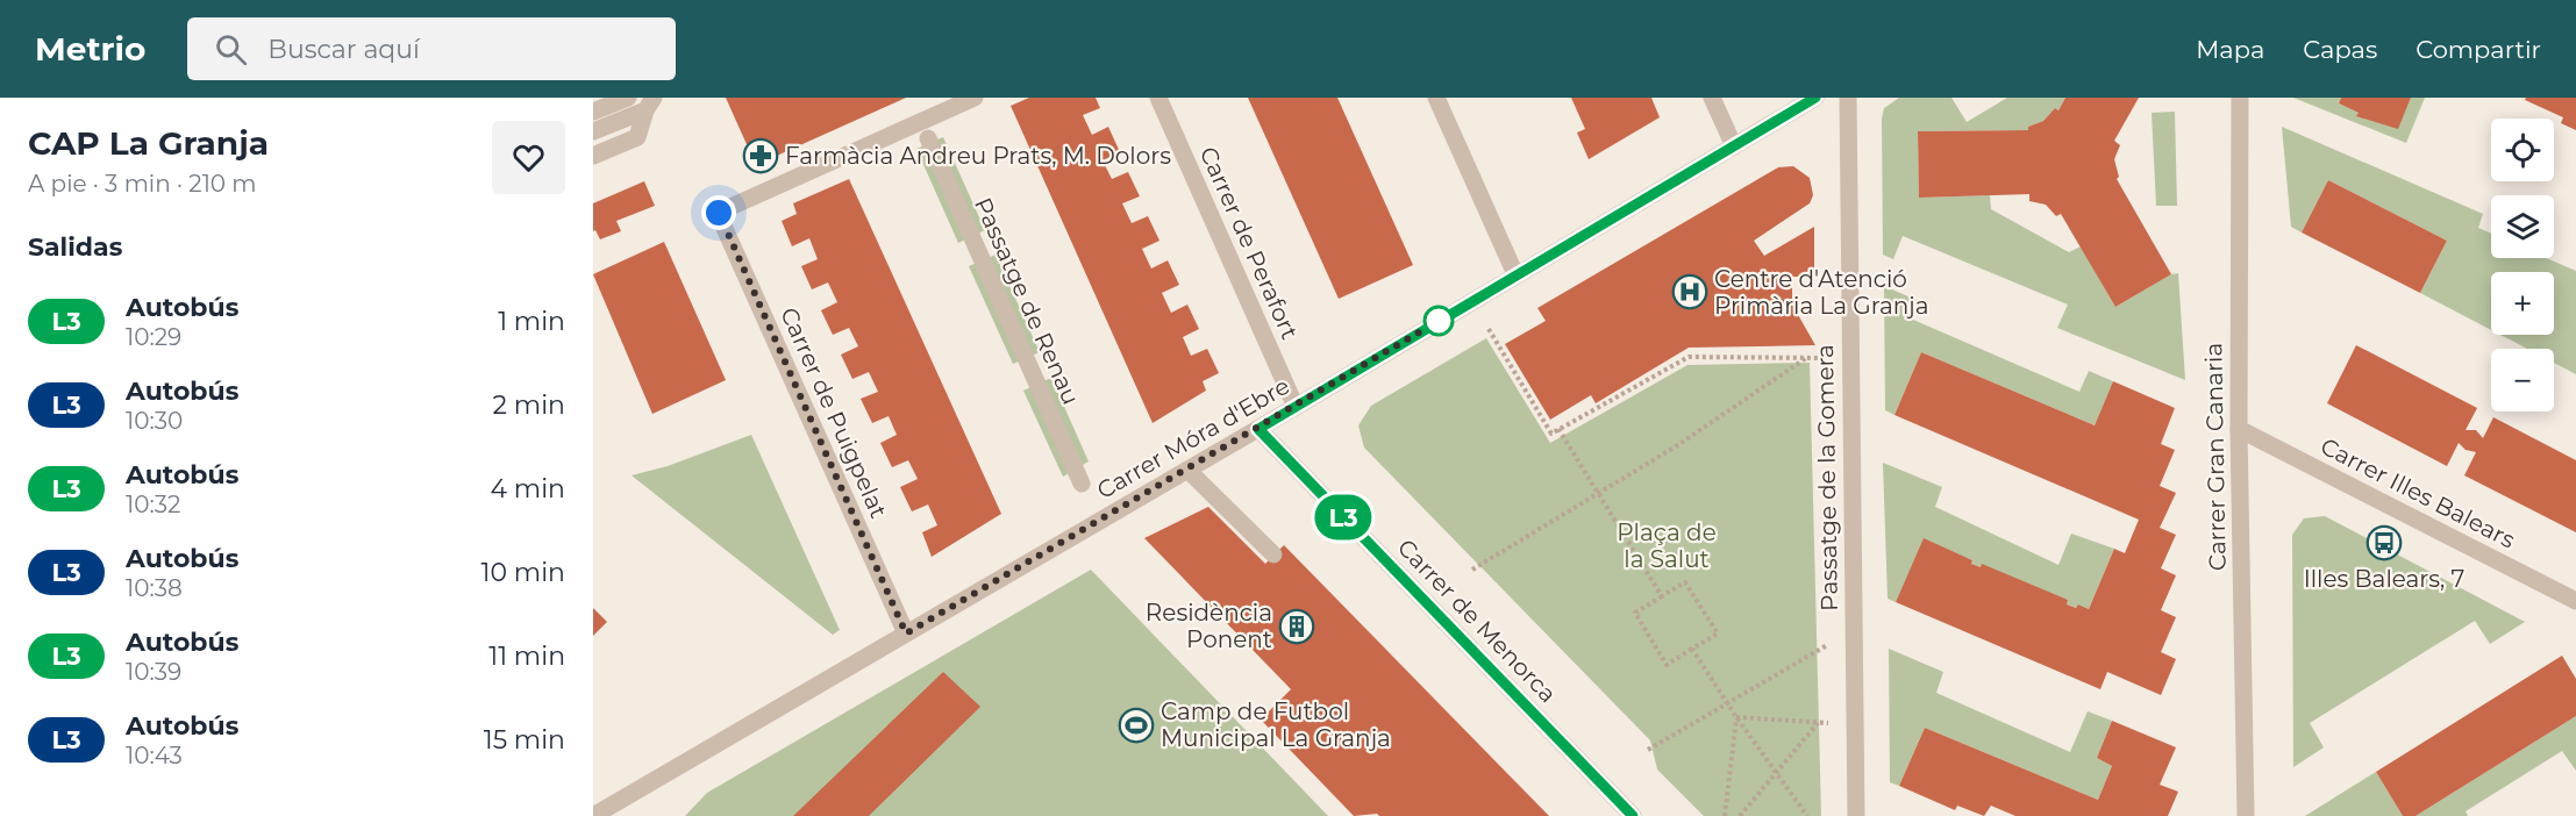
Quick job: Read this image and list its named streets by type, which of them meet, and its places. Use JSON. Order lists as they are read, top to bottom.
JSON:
{
  "streets": {
    "street": [
      "Carrer de Perafort",
      "Passatge de Renau",
      "Carrer de Puigpelat",
      "Carrer Móra d'Ebre",
      "Carrer Gran Canaria",
      "Passatge de la Gomera",
      "Carrer Illes Balears",
      "Carrer de Menorca"
    ]
  },
  "crossings": [
    ["Carrer de Perafort", "Carrer Móra d'Ebre"],
    ["Carrer de Puigpelat", "Carrer Móra d'Ebre"],
    ["Carrer Móra d'Ebre", "Carrer de Menorca"],
    ["Carrer Gran Canaria", "Carrer Illes Balears"]
  ],
  "parks": ["Plaça de la Salut"],
  "places": {
    "pharmacy": ["Farmàcia Andreu Prats, M. Dolors"],
    "hospital": ["Centre d'Atenció Primària La Granja"],
    "bus stop": ["Illes Balears, 7"],
    "building": ["Residència Ponent"],
    "sports": ["Camp de Futbol Municipal La Granja"]
  },
  "lines": ["bus line L3"],
  "page": {
    "header": "Metrio",
    "search": "Buscar aquí",
    "nav": ["Mapa", "Capas", "Compartir"],
    "heading": [
      ["CAP La Granja", "A pie · 3 min · 210 m"],
      "Salidas"
    ],
    "on_map": "L3",
    "map_buttons": ["+", "−"],
    "list": [
      {
        "mark": "L3",
        "name": "Autobús",
        "note": "10:29",
        "value": "1 min"
      },
      {
        "mark": "L3",
        "name": "Autobús",
        "note": "10:30",
        "value": "2 min"
      },
      {
        "mark": "L3",
        "name": "Autobús",
        "note": "10:32",
        "value": "4 min"
      },
      {
        "mark": "L3",
        "name": "Autobús",
        "note": "10:38",
        "value": "10 min"
      },
      {
        "mark": "L3",
        "name": "Autobús",
        "note": "10:39",
        "value": "11 min"
      },
      {
        "mark": "L3",
        "name": "Autobús",
        "note": "10:43",
        "value": "15 min"
      }
    ]
  }
}
